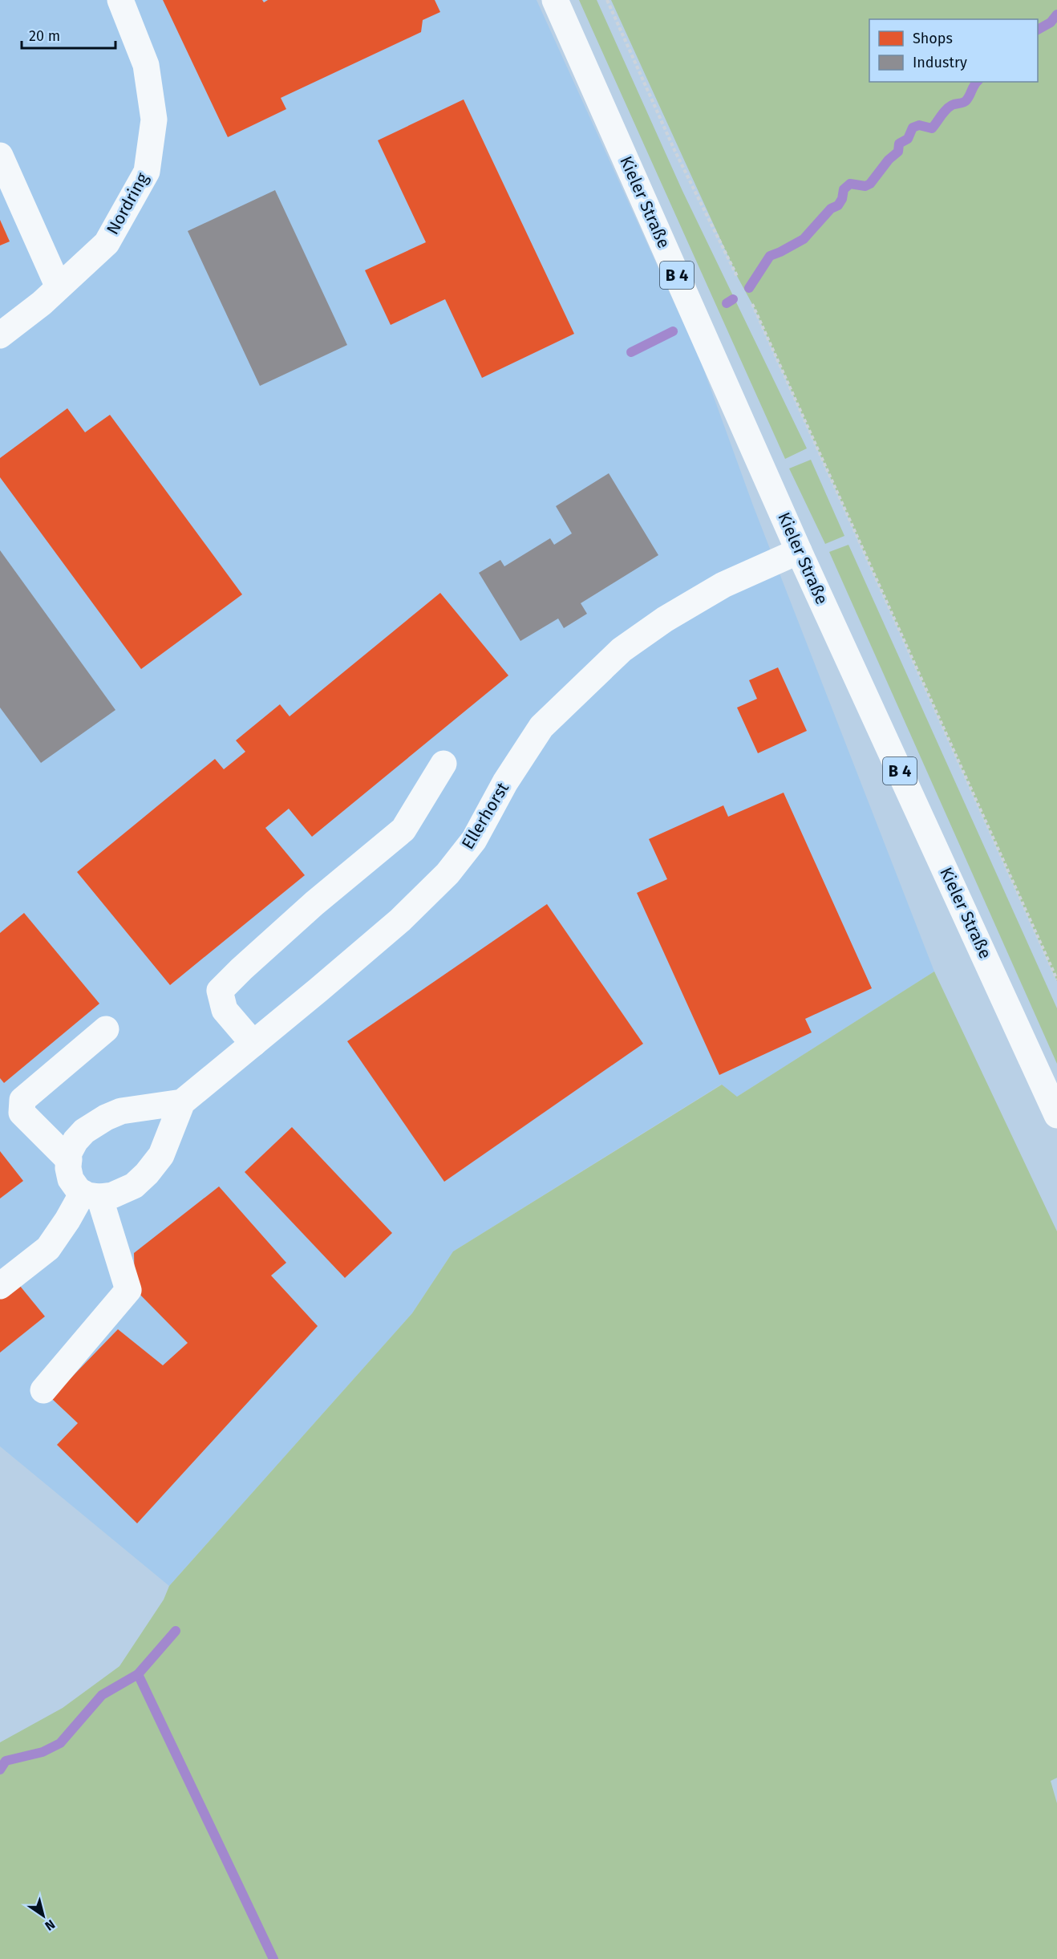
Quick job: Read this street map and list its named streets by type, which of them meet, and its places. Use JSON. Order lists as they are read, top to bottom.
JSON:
{
  "streets": {
    "street": [
      "Kieler Straße",
      "Nordring",
      "B 4",
      "Ellerhorst"
    ]
  },
  "crossings": [
    ["Kieler Straße", "Ellerhorst"]
  ],
  "legend": ["Shops", "Industry"],
  "scale_bar": "20 m",
  "north": "bottom right"
}
